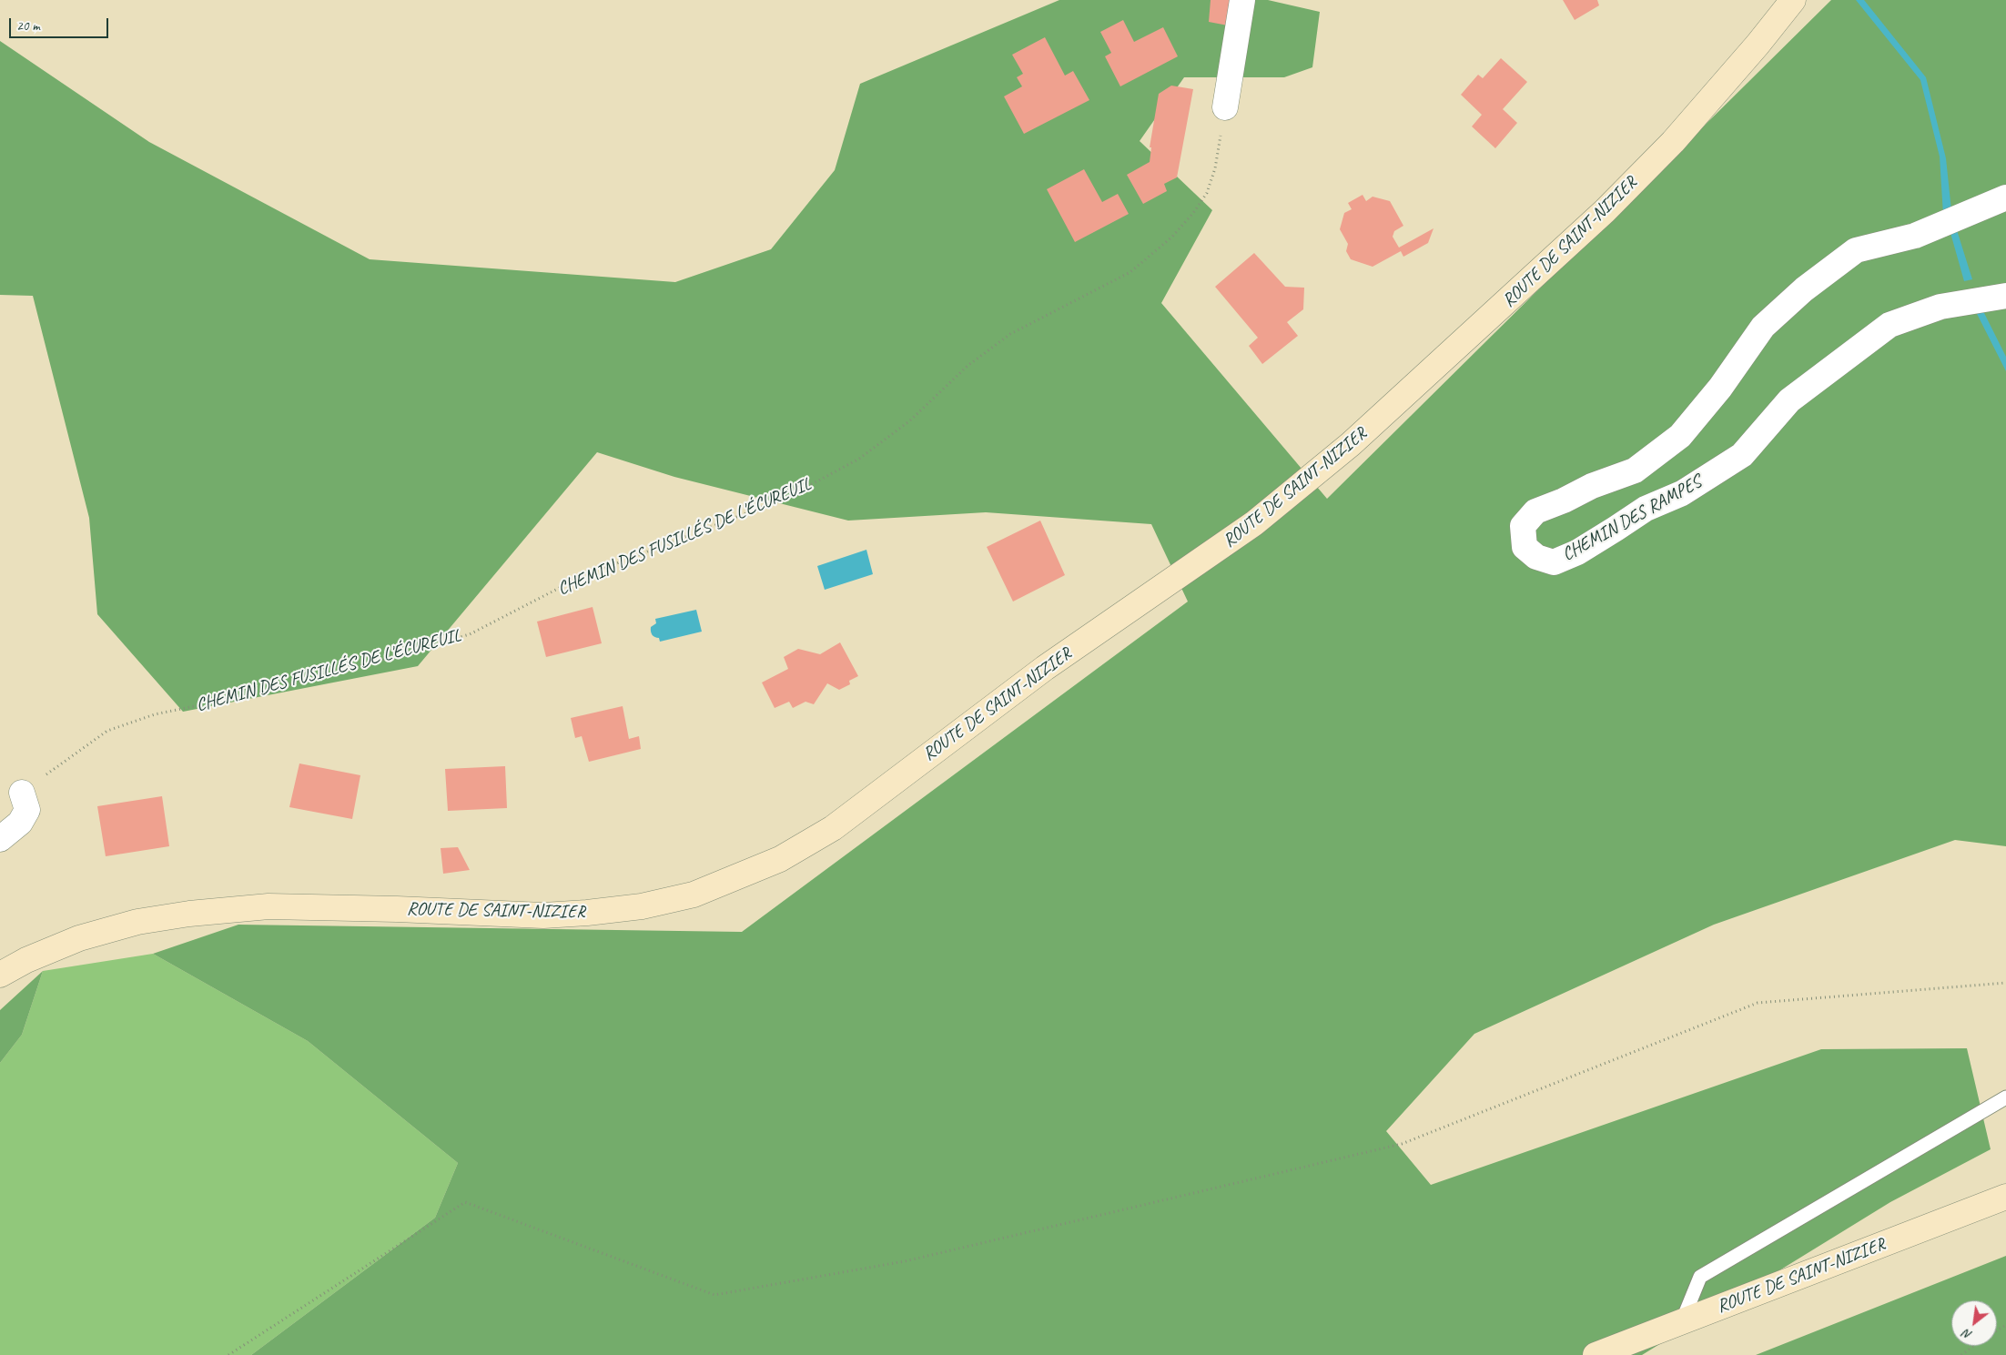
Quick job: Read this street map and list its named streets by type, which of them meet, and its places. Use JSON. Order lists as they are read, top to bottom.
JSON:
{
  "streets": {
    "main road": ["ROUTE DE SAINT-NIZIER"],
    "street": ["CHEMIN DES RAMPES"],
    "path": ["CHEMIN DES FUSILLÉS DE L'ÉCUREUIL"]
  },
  "scale_bar": "20 m",
  "north": "bottom left"
}
